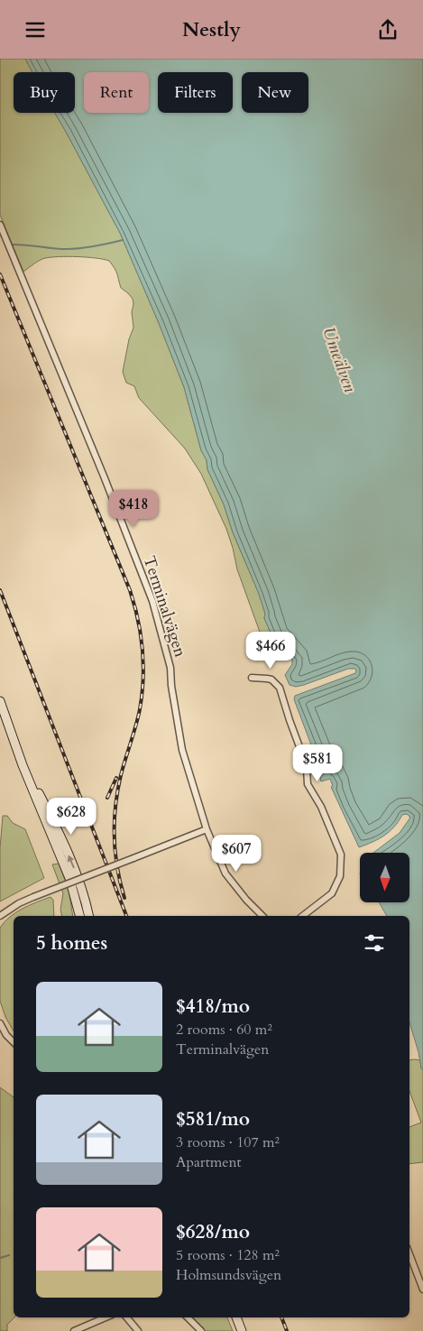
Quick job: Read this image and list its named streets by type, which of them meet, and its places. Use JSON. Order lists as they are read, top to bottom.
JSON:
{
  "streets": {
    "street": ["Terminalvägen"]
  },
  "water": ["Umeälven"],
  "north": "bottom",
  "page": {
    "header": "Nestly",
    "chip": [
      "Buy",
      "Rent",
      "Filters",
      "New"
    ],
    "price": [
      "$418",
      "$466",
      "$581",
      "$628",
      "$607"
    ],
    "heading": "5 homes",
    "list": [
      {
        "name": "$418/mo",
        "note": "2 rooms · 60 m² · Terminalvägen"
      },
      {
        "name": "$581/mo",
        "note": "3 rooms · 107 m² · Apartment"
      },
      {
        "name": "$628/mo",
        "note": "5 rooms · 128 m² · Holmsundsvägen"
      }
    ]
  }
}
